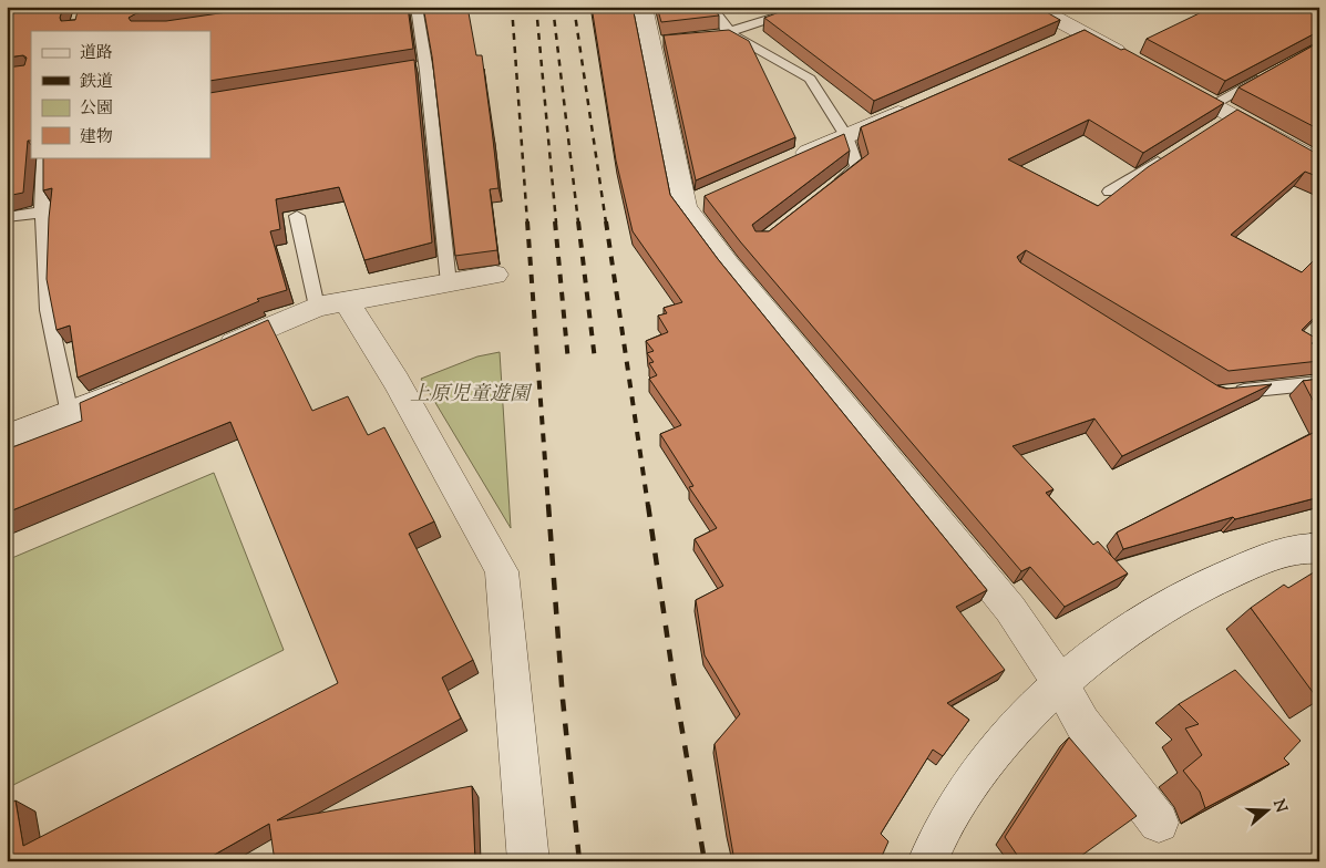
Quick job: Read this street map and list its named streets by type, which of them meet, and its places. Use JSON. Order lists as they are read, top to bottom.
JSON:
{
  "parks": ["上原児童遊園"],
  "legend": [
    "道路",
    "鉄道",
    "公園",
    "建物"
  ],
  "north": "right"
}
